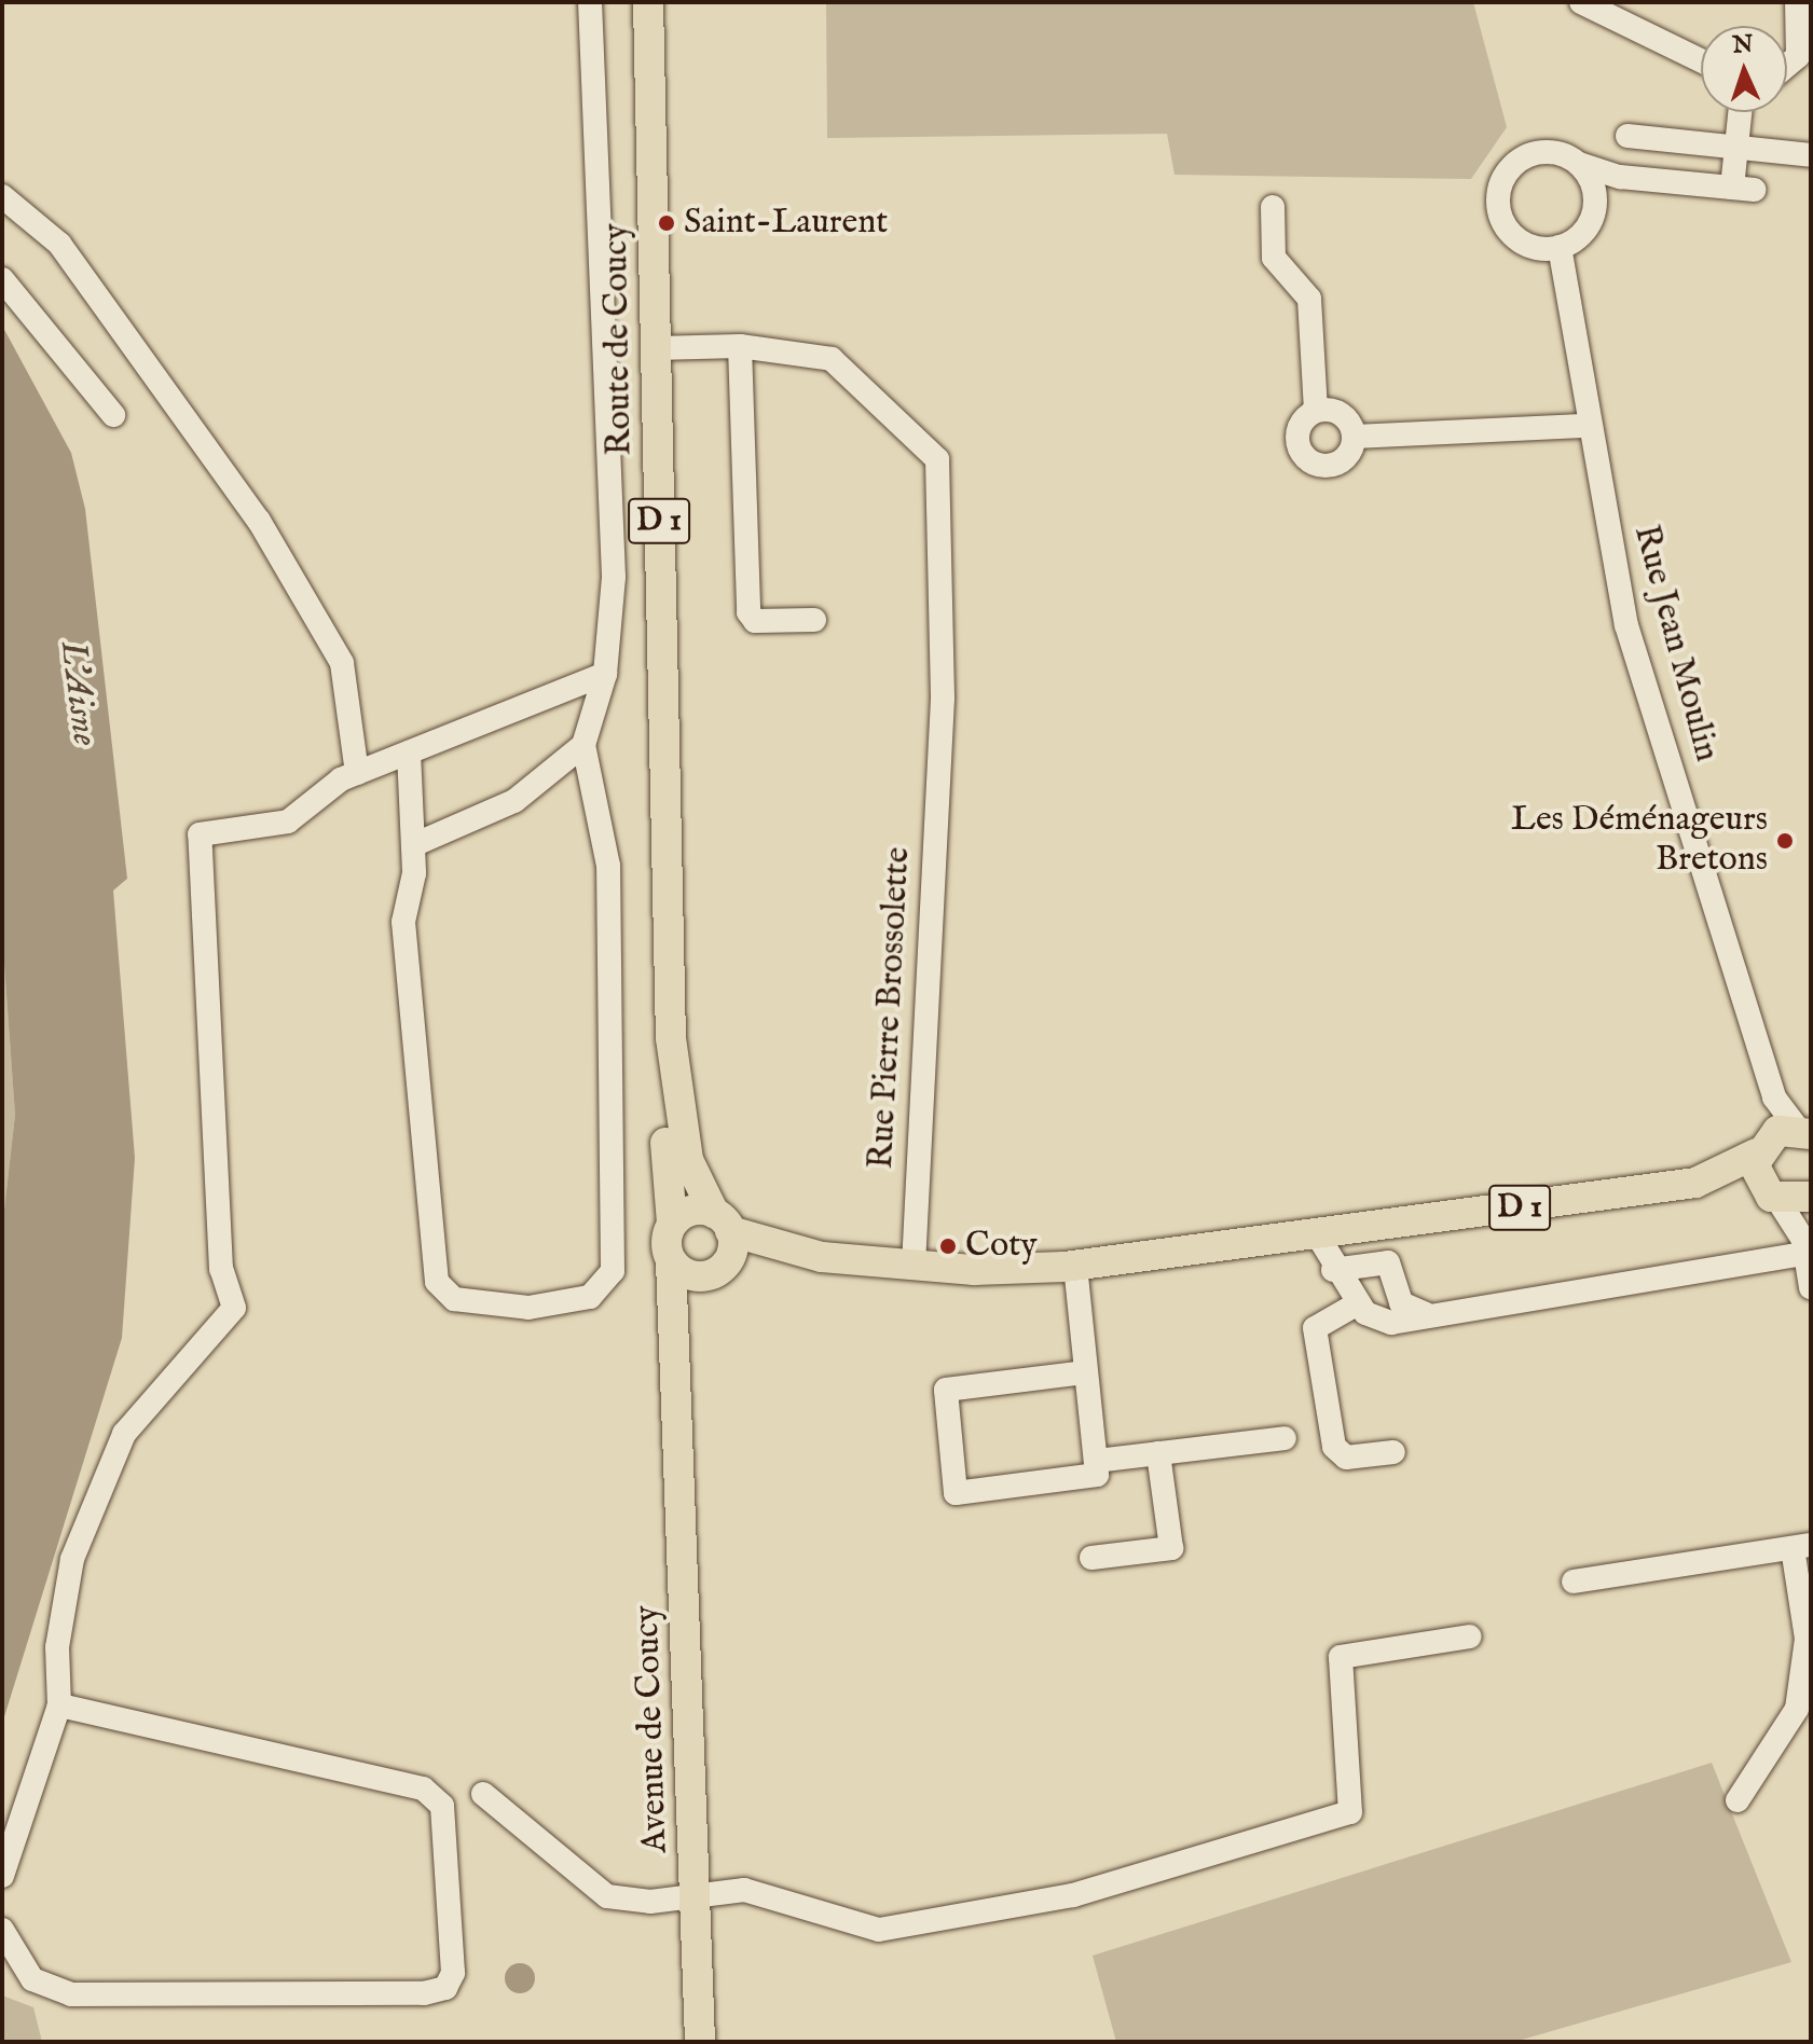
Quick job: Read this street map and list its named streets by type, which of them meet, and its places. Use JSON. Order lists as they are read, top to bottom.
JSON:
{
  "streets": {
    "main road": ["Route de Coucy", "D 1", "Avenue de Coucy"],
    "street": ["Rue Jean Moulin", "Rue Pierre Brossolette"]
  },
  "crossings": [
    ["Route de Coucy", "D 1"],
    ["Route de Coucy", "Avenue de Coucy"],
    ["D 1", "Rue Jean Moulin"],
    ["D 1", "Rue Pierre Brossolette"],
    ["D 1", "Avenue de Coucy"]
  ],
  "water": ["L'Aisne"],
  "places": ["Saint-Laurent", "Les Déménageurs Bretons", "Coty"],
  "north": "top"
}
